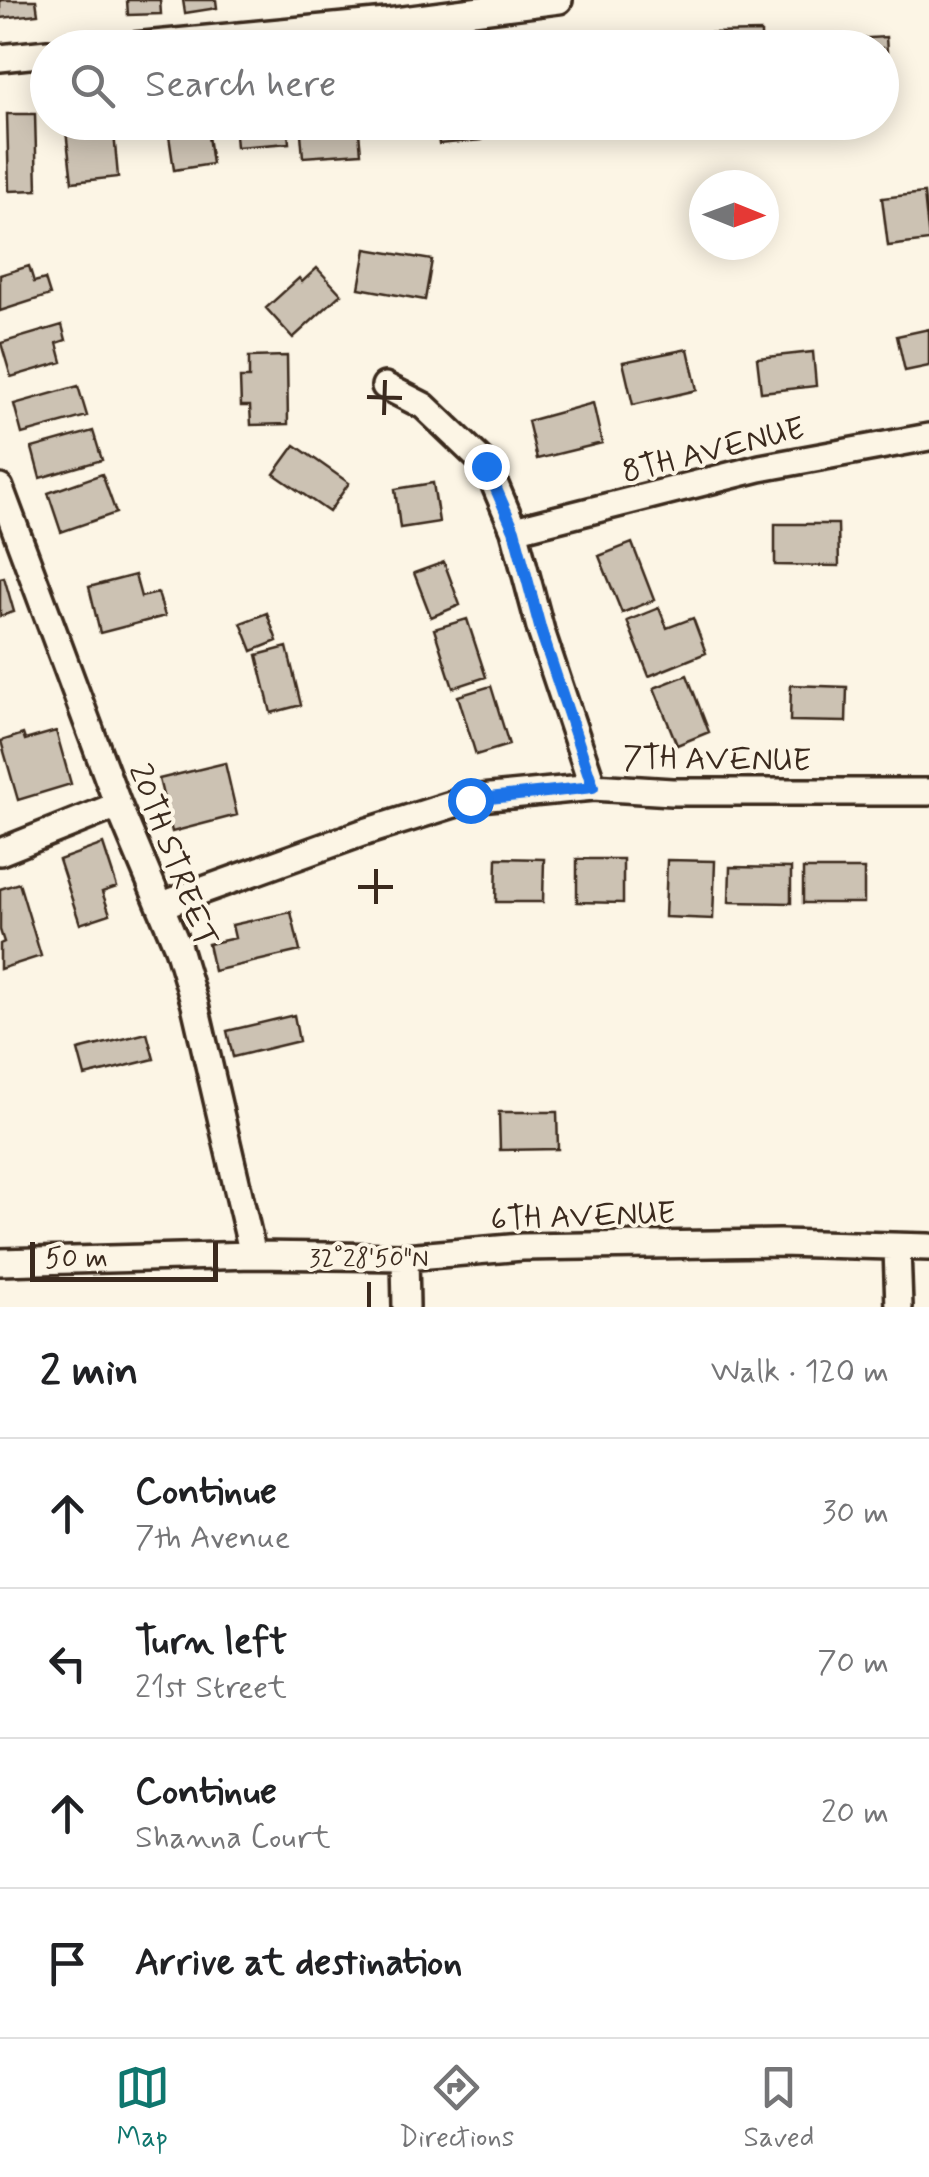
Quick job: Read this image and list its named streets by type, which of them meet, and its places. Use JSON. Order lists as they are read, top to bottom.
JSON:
{
  "streets": {
    "street": [
      "8TH AVENUE",
      "7TH AVENUE",
      "20TH STREET",
      "6TH AVENUE"
    ]
  },
  "crossings": [
    ["7TH AVENUE", "20TH STREET"],
    ["20TH STREET", "6TH AVENUE"]
  ],
  "scale_bar": "50 m",
  "north": "right",
  "page": {
    "search": "Search here",
    "scale": "50 m",
    "heading": ["2 min", "Walk · 120 m"],
    "list": [
      ["Continue", "7th Avenue", "30 m"],
      ["Turn left", "21st Street", "70 m"],
      ["Continue", "Shanna Court", "20 m"],
      "Arrive at destination"
    ],
    "nav": ["Map", "Directions", "Saved"]
  },
  "coordinates": ["32°28'50\"N"]
}
